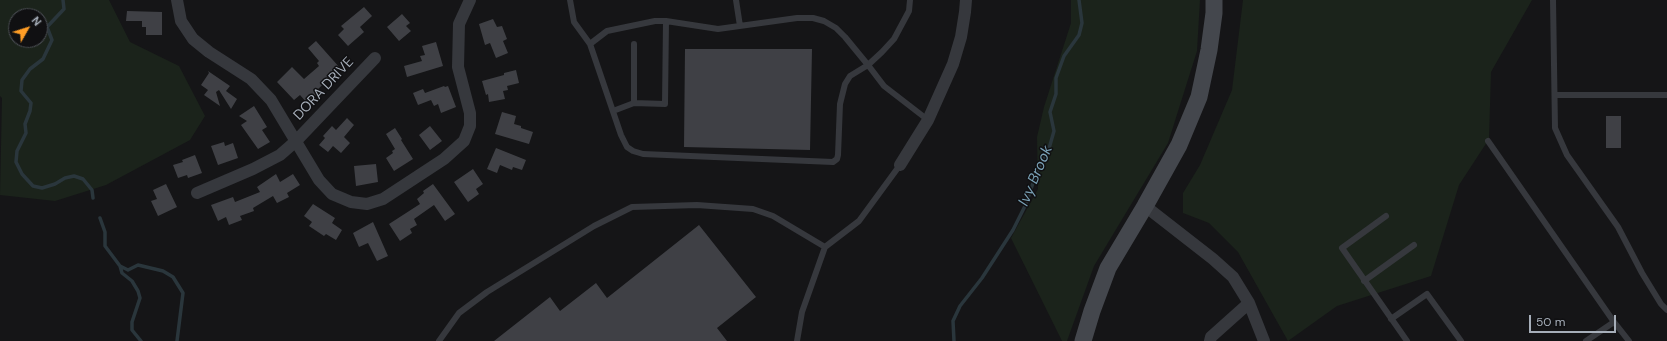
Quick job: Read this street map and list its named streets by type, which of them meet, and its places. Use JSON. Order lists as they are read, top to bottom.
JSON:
{
  "streets": {
    "street": ["DORA DRIVE"]
  },
  "water": ["Ivy Brook"],
  "scale_bar": "50 m",
  "north": "top right"
}
